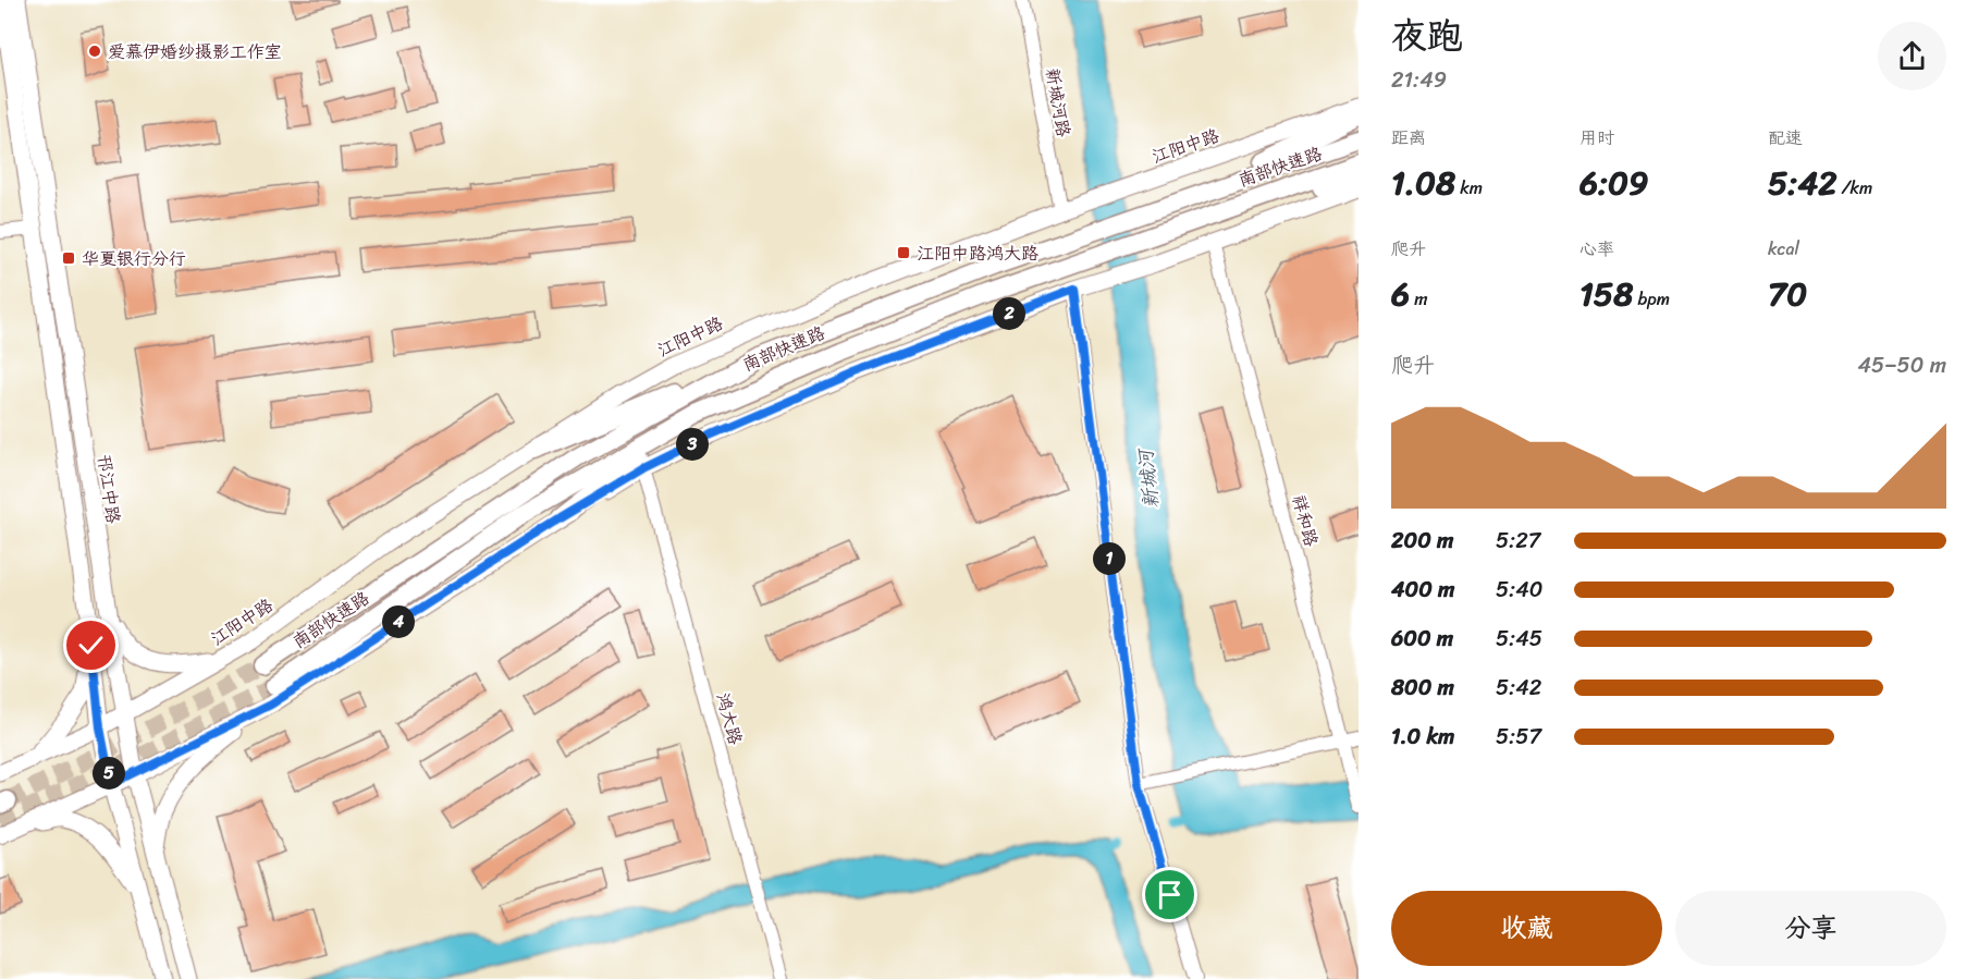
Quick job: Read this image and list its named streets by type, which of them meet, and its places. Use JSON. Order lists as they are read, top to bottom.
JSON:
{
  "streets": {
    "highway": ["南部快速路"],
    "main road": ["江阳中路", "邗江中路"],
    "street": ["新城河路", "祥和路", "鸿大路"]
  },
  "crossings": [
    ["新城河路", "江阳中路"],
    ["江阳中路", "邗江中路"]
  ],
  "water": ["新城河"],
  "places": {
    "other": ["爱慕伊婚纱摄影工作室"],
    "transit": ["江阳中路鸿大路", "华夏银行分行"]
  },
  "page": {
    "heading": ["夜跑", "21:49"],
    "stats": [
      ["距离", "1.08 km"],
      ["用时", "6:09"],
      ["配速", "5:42 /km"],
      ["爬升", "6 m"],
      ["心率", "158 bpm"],
      ["kcal", "70"]
    ],
    "pins": [
      "2",
      "3",
      "1",
      "4",
      "5"
    ],
    "chart": ["爬升", "45–50 m"],
    "list": [
      {
        "name": "200 m",
        "note": "5:27"
      },
      {
        "name": "400 m",
        "note": "5:40"
      },
      {
        "name": "600 m",
        "note": "5:45"
      },
      {
        "name": "800 m",
        "note": "5:42"
      },
      {
        "name": "1.0 km",
        "note": "5:57"
      }
    ],
    "buttons": ["收藏", "分享"]
  }
}
